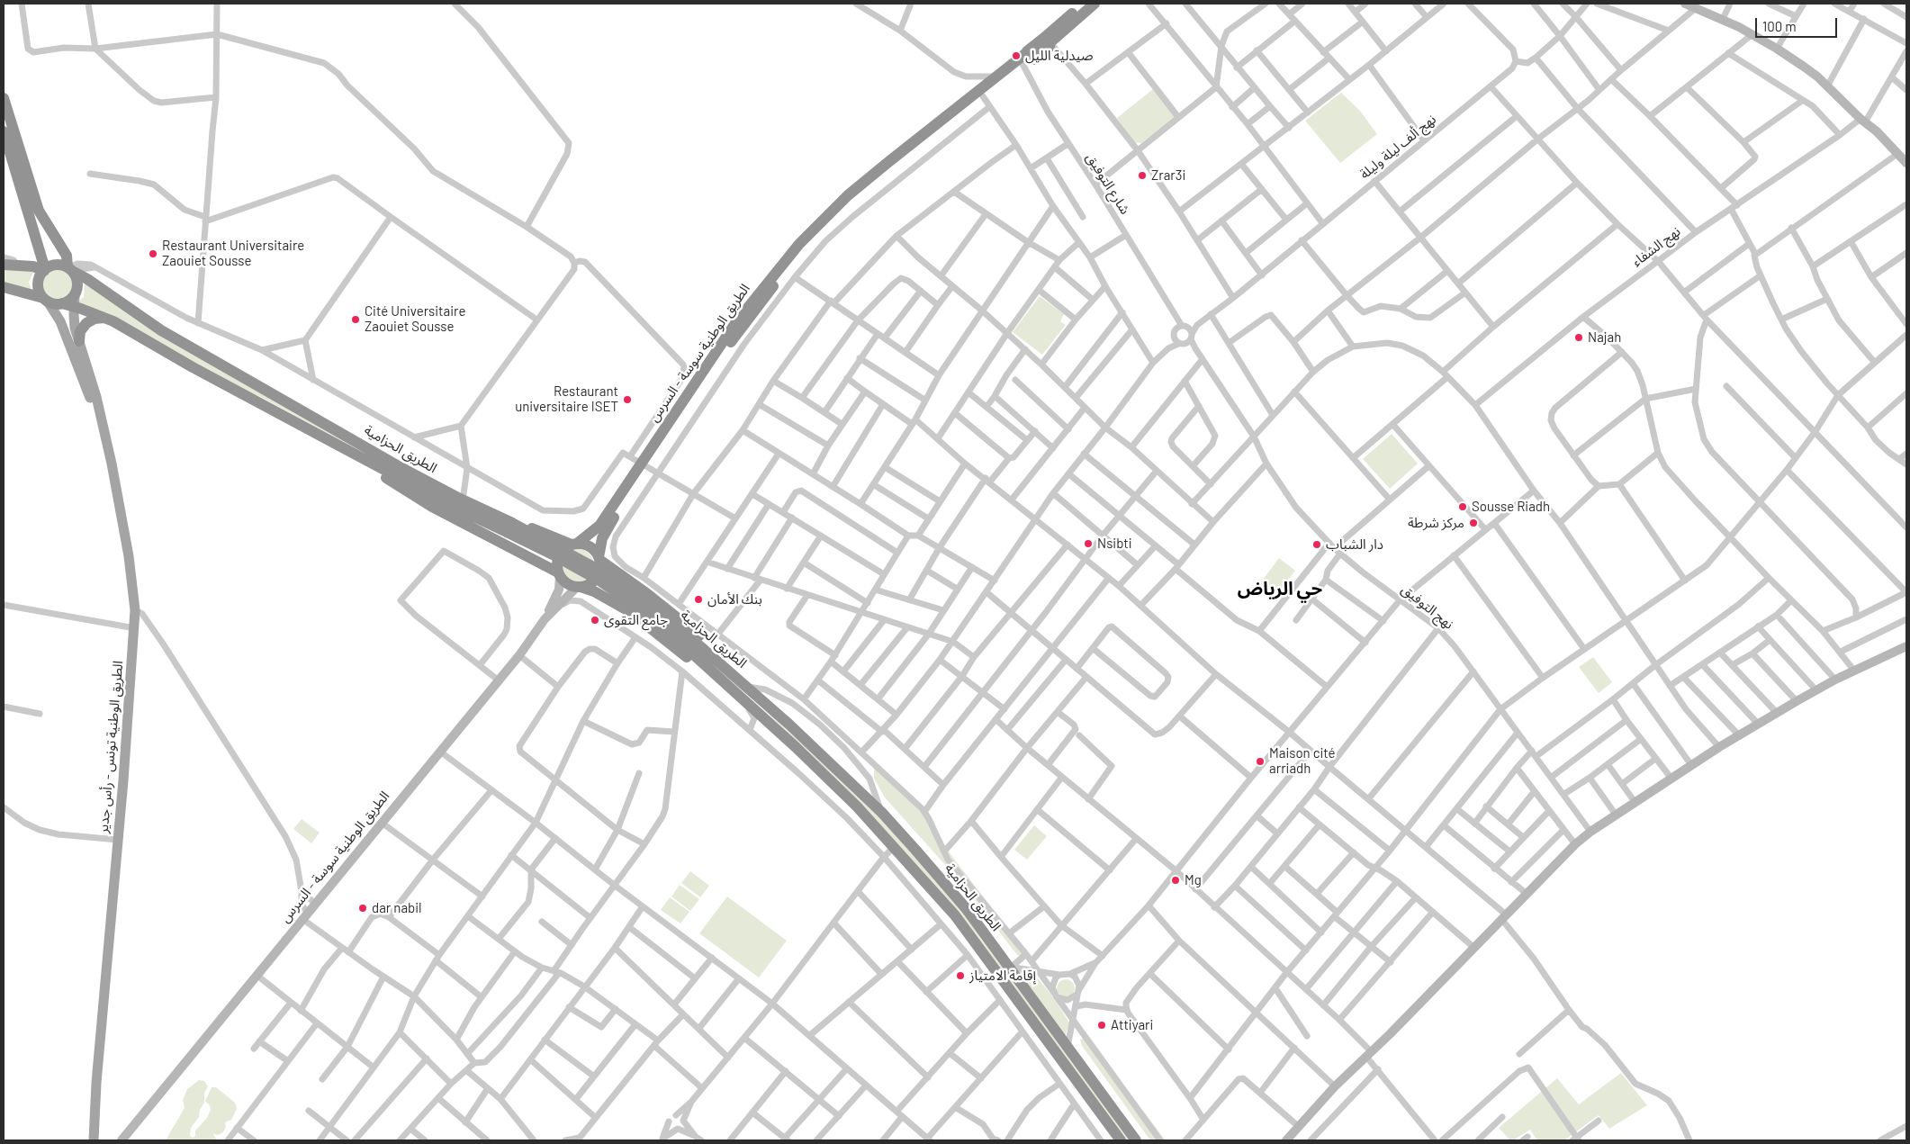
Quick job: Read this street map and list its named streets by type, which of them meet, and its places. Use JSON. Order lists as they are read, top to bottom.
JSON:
{
  "streets": {
    "highway": ["الطريق الوطنية سوسة - السرس", "الطريق الحزامية"],
    "main road": ["الطريق الوطنية تونس - رأس جدير"],
    "street": [
      "نهج ألف ليلة وليلة",
      "شارع التوفيق",
      "نهج الشفاء",
      "نهج التوفيق"
    ]
  },
  "crossings": [
    ["شارع التوفيق", "الطريق الوطنية سوسة - السرس"],
    ["الطريق الحزامية", "الطريق الوطنية تونس - رأس جدير"]
  ],
  "districts": ["حي الرياض"],
  "places": [
    "صيدلية الليل",
    "Zrar3i",
    "Restaurant Universitaire Zaouiet Sousse",
    "Cité Universitaire Zaouiet Sousse",
    "Najah",
    "Restaurant universitaire ISET",
    "Sousse Riadh",
    "مركز شرطة",
    "Nsibti",
    "دار الشباب",
    "بنك الأمان",
    "جامع التقوى",
    "Maison cité arriadh",
    "Mg",
    "dar nabil",
    "إقامة الامتياز",
    "Attiyari"
  ],
  "scale_bar": "100 m"
}
